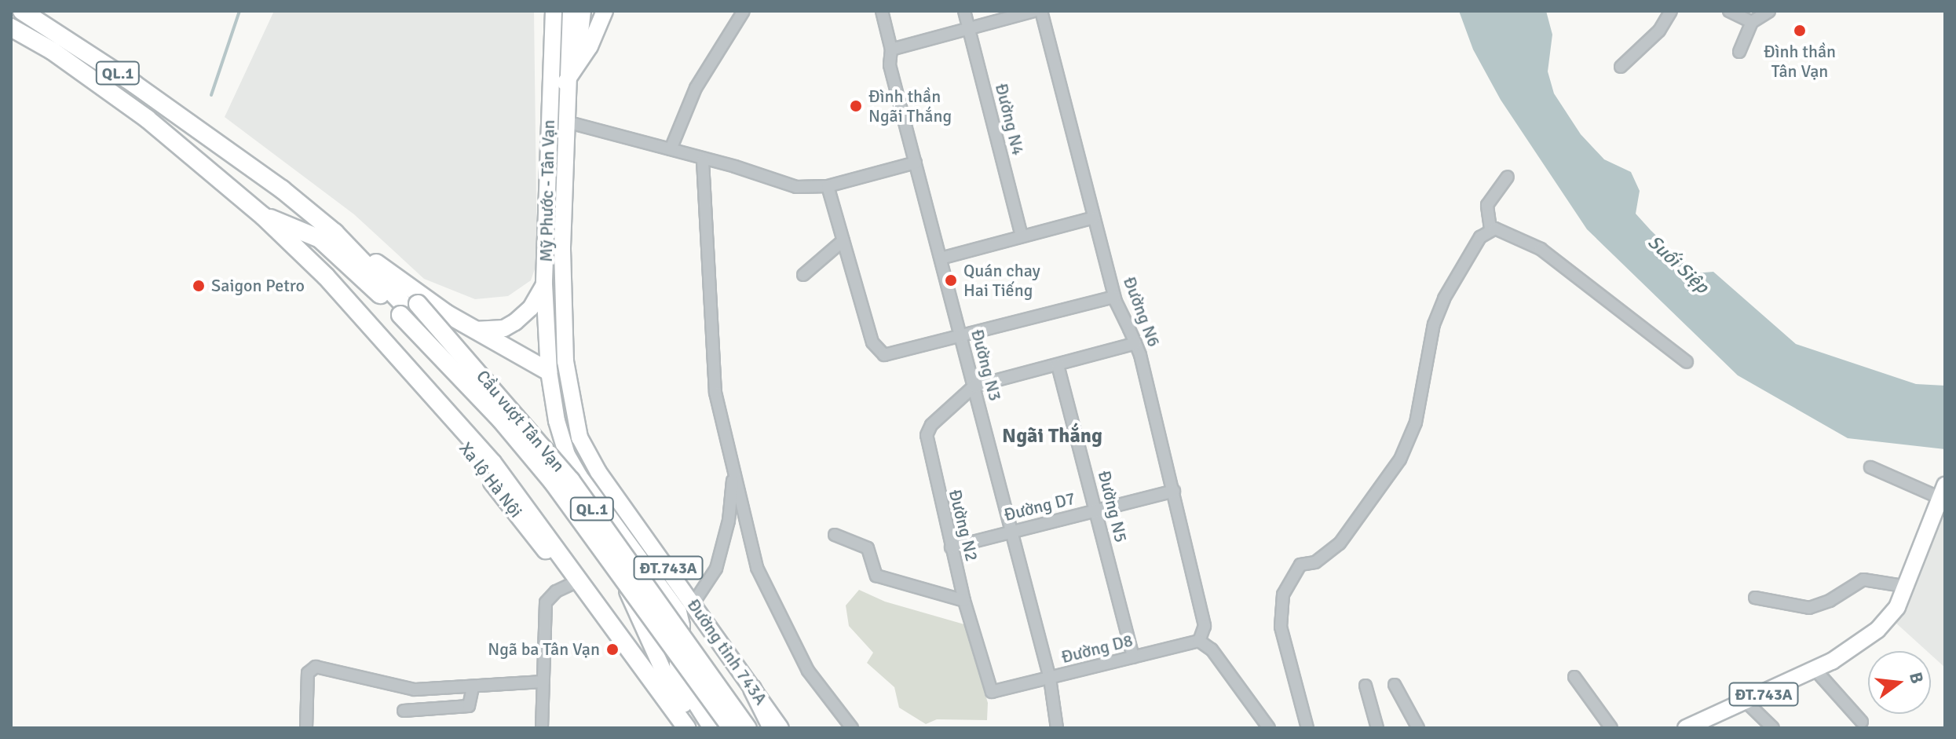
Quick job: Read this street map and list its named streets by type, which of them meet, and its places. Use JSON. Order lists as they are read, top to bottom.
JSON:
{
  "streets": {
    "highway": ["QL.1", "Cầu vượt Tân Vạn", "Xa lộ Hà Nội"],
    "main road": ["Mỹ Phước - Tân Vạn", "ĐT.743A", "Đường tỉnh 743A"],
    "street": [
      "Đường N4",
      "Đường N6",
      "Đường N3",
      "Đường D7",
      "Đường N5",
      "Đường N2",
      "Đường D8"
    ]
  },
  "crossings": [
    ["QL.1", "Cầu vượt Tân Vạn"],
    ["QL.1", "Xa lộ Hà Nội"],
    ["Mỹ Phước - Tân Vạn", "Đường tỉnh 743A"],
    ["Đường N6", "Đường D7"],
    ["Đường N6", "Đường D8"],
    ["Đường N3", "Đường D7"],
    ["Đường N3", "Đường N2"],
    ["Đường N3", "Đường D8"],
    ["Cầu vượt Tân Vạn", "Xa lộ Hà Nội"],
    ["Đường D7", "Đường N5"],
    ["Đường D7", "Đường N2"],
    ["Đường N5", "Đường D8"],
    ["Đường N2", "Đường D8"]
  ],
  "districts": ["Ngãi Thắng"],
  "water": ["Suối Siệp"],
  "places": [
    "Đình thần Tân Vạn",
    "Đình thần Ngãi Thắng",
    "Quán chay Hai Tiếng",
    "Saigon Petro",
    "Ngã ba Tân Vạn"
  ],
  "north": "right"
}
